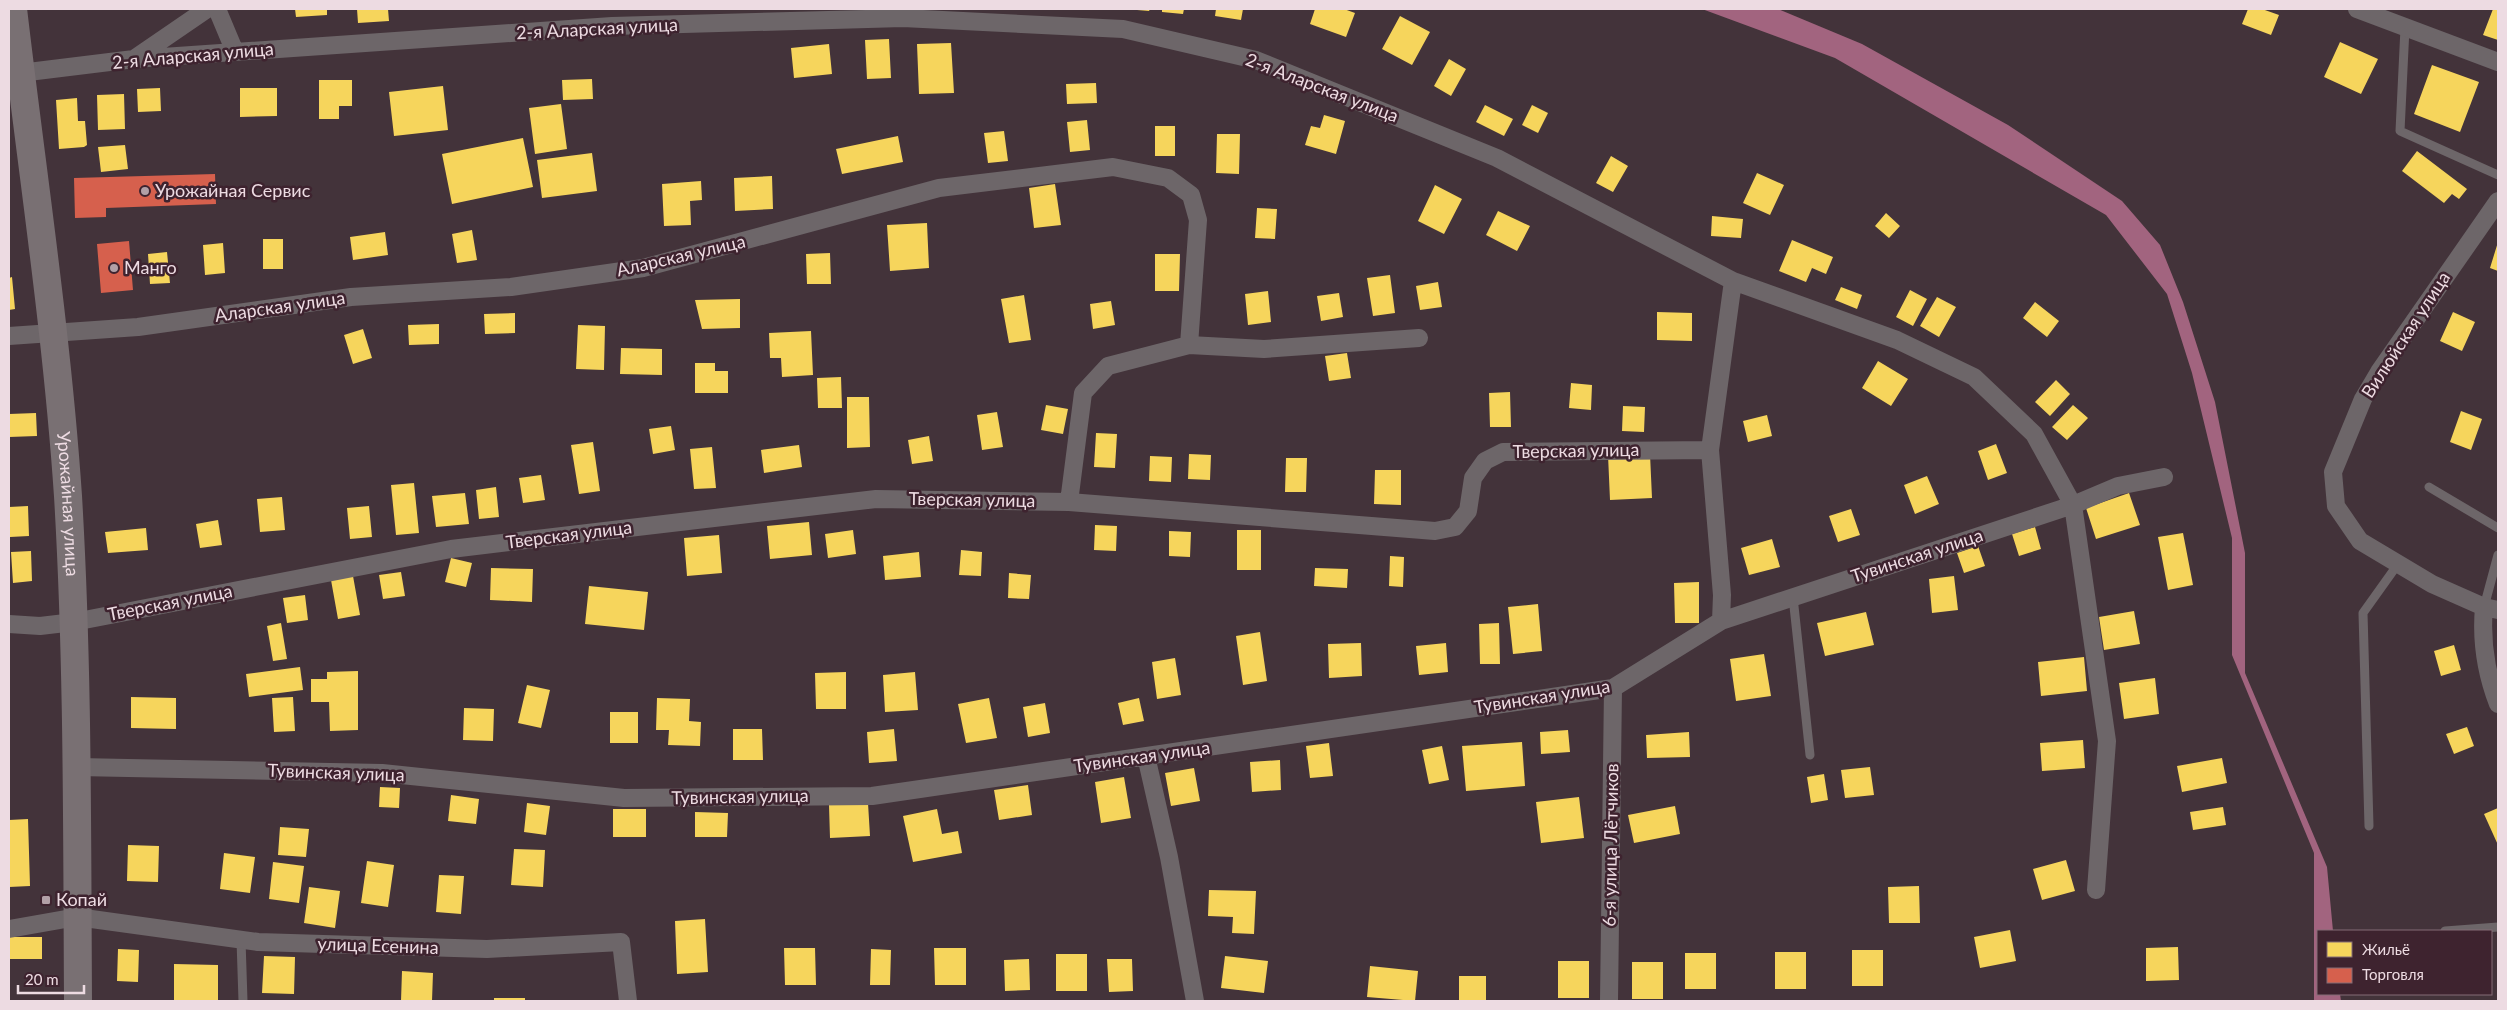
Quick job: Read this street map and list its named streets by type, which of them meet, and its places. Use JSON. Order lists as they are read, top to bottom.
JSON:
{
  "streets": {
    "main road": ["Урожайная улица"],
    "street": [
      "2-я Аларская улица",
      "Аларская улица",
      "Вилюйская улица",
      "Тверская улица",
      "Тувинская улица",
      "6-я улица Лётчиков",
      "улица Есенина"
    ]
  },
  "crossings": [
    ["2-я Аларская улица", "Урожайная улица"],
    ["2-я Аларская улица", "Тувинская улица"],
    ["Аларская улица", "Урожайная улица"],
    ["Тверская улица", "Урожайная улица"],
    ["Урожайная улица", "Тувинская улица"],
    ["Урожайная улица", "улица Есенина"],
    ["Тувинская улица", "6-я улица Лётчиков"]
  ],
  "places": {
    "other": ["Урожайная Сервис", "Манго"],
    "transit": ["Копай"]
  },
  "legend": ["Жильё", "Торговля"],
  "scale_bar": "20 m"
}
